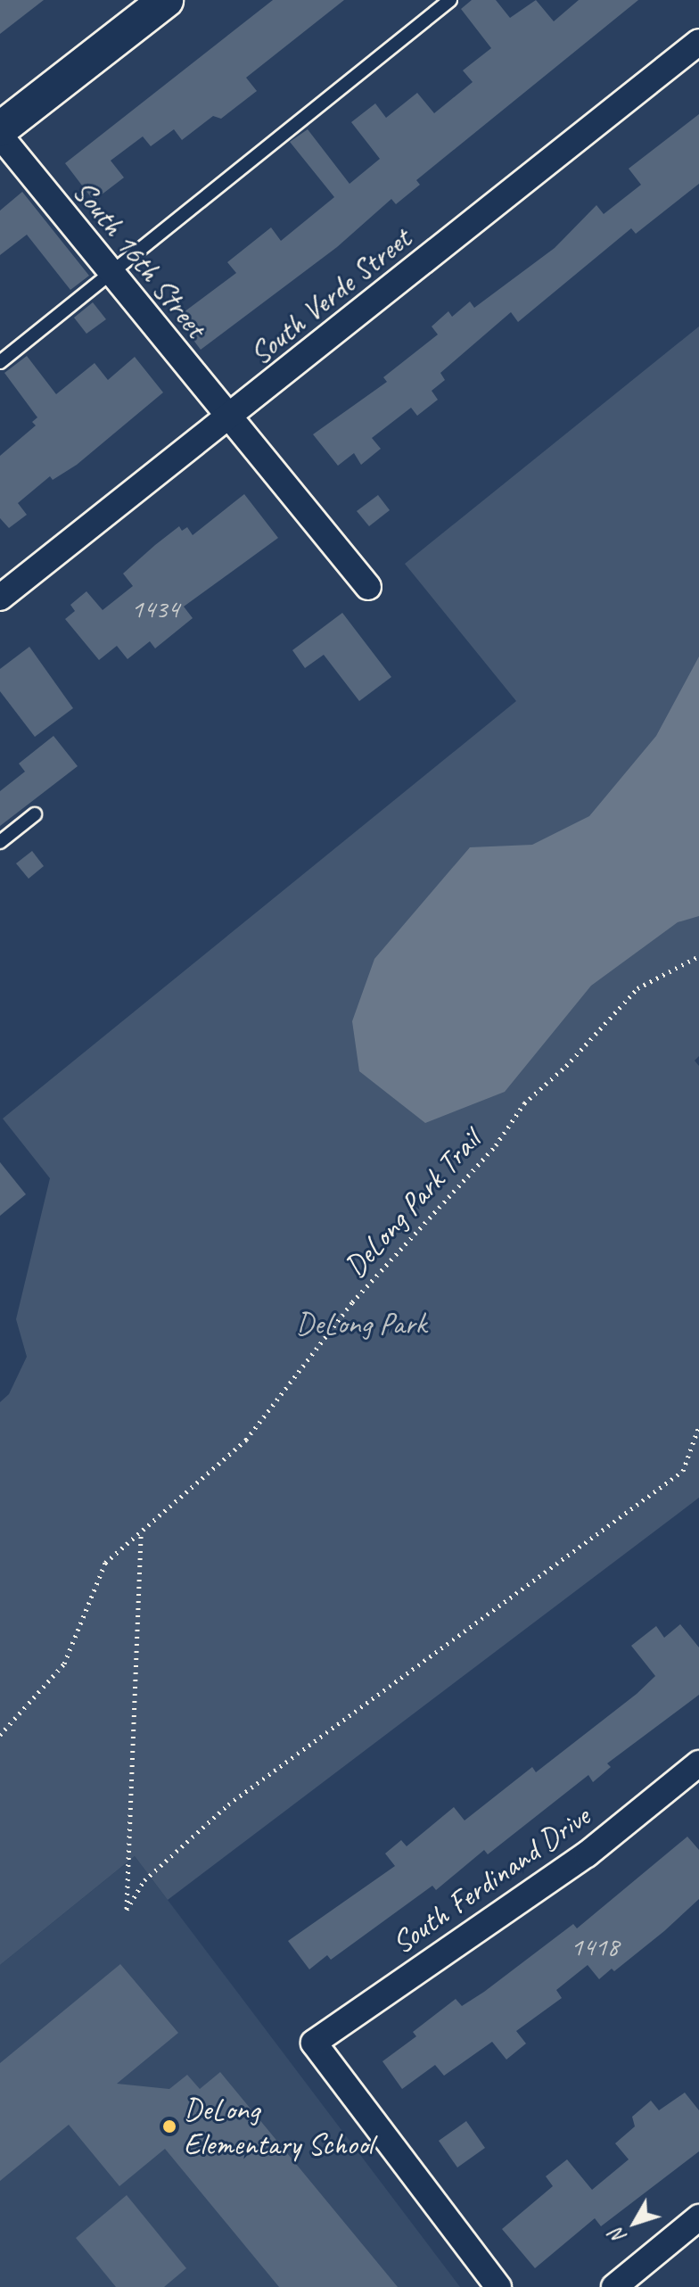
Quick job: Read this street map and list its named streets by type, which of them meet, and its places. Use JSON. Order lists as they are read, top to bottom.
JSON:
{
  "streets": {
    "street": ["South 16th Street", "South Verde Street", "South Ferdinand Drive"],
    "path": ["DeLong Park Trail"]
  },
  "crossings": [
    ["South 16th Street", "South Verde Street"]
  ],
  "parks": ["DeLong Park"],
  "places": ["DeLong Elementary School"],
  "house_numbers": ["1434", "1418"],
  "north": "bottom left"
}
